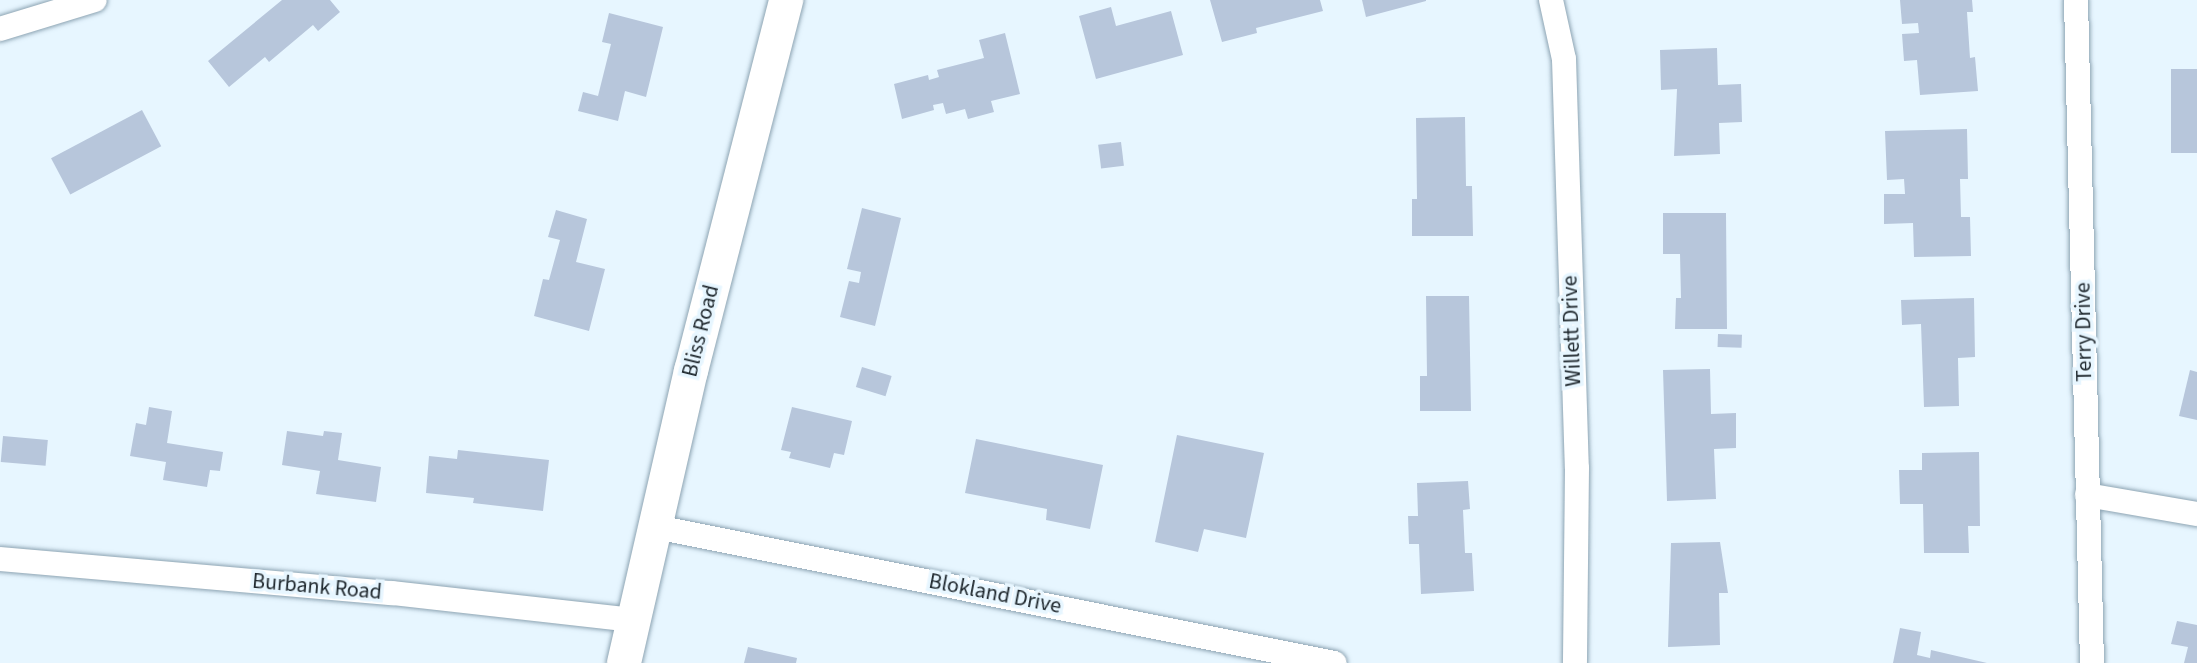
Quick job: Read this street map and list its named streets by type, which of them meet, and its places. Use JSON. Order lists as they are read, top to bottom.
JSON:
{
  "streets": {
    "main road": ["Bliss Road"],
    "street": [
      "Willett Drive",
      "Terry Drive",
      "Burbank Road",
      "Blokland Drive"
    ]
  },
  "crossings": [
    ["Bliss Road", "Burbank Road"],
    ["Bliss Road", "Blokland Drive"]
  ]
}
